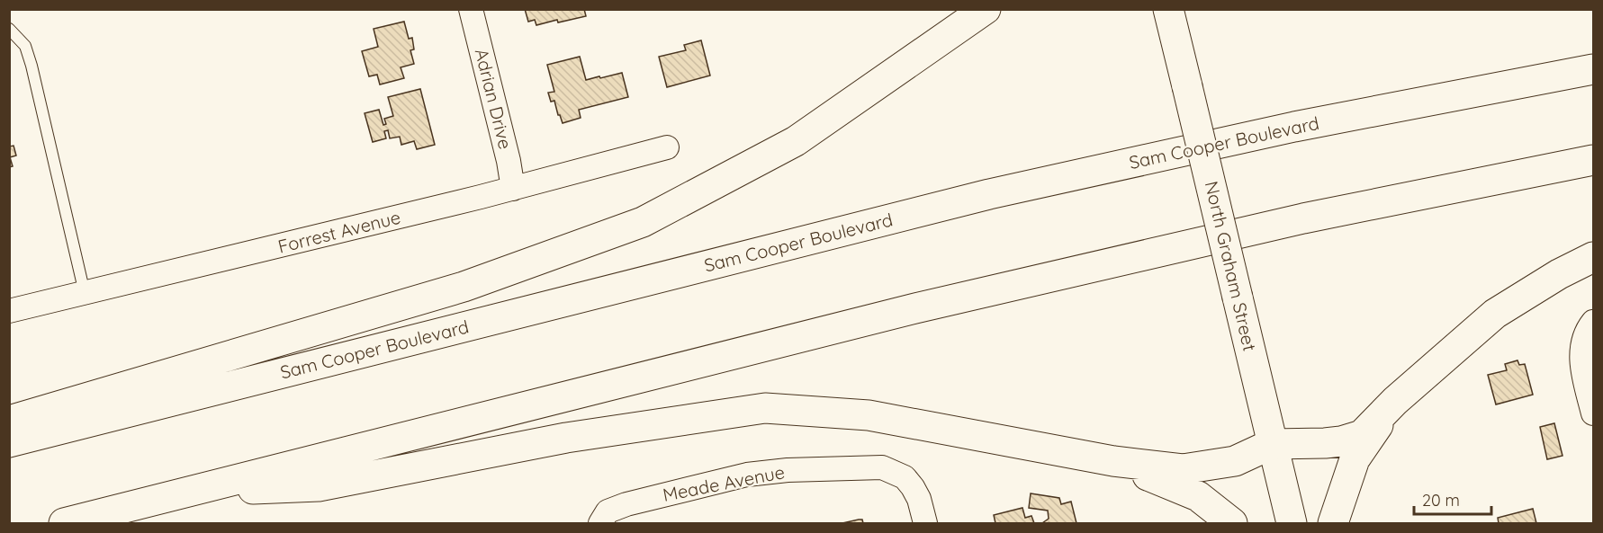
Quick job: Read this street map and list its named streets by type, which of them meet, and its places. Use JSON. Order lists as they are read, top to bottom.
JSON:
{
  "streets": {
    "main road": ["Sam Cooper Boulevard", "North Graham Street"],
    "street": ["Adrian Drive", "Forrest Avenue", "Meade Avenue"]
  },
  "crossings": [
    ["Adrian Drive", "Forrest Avenue"]
  ],
  "scale_bar": "20 m"
}
